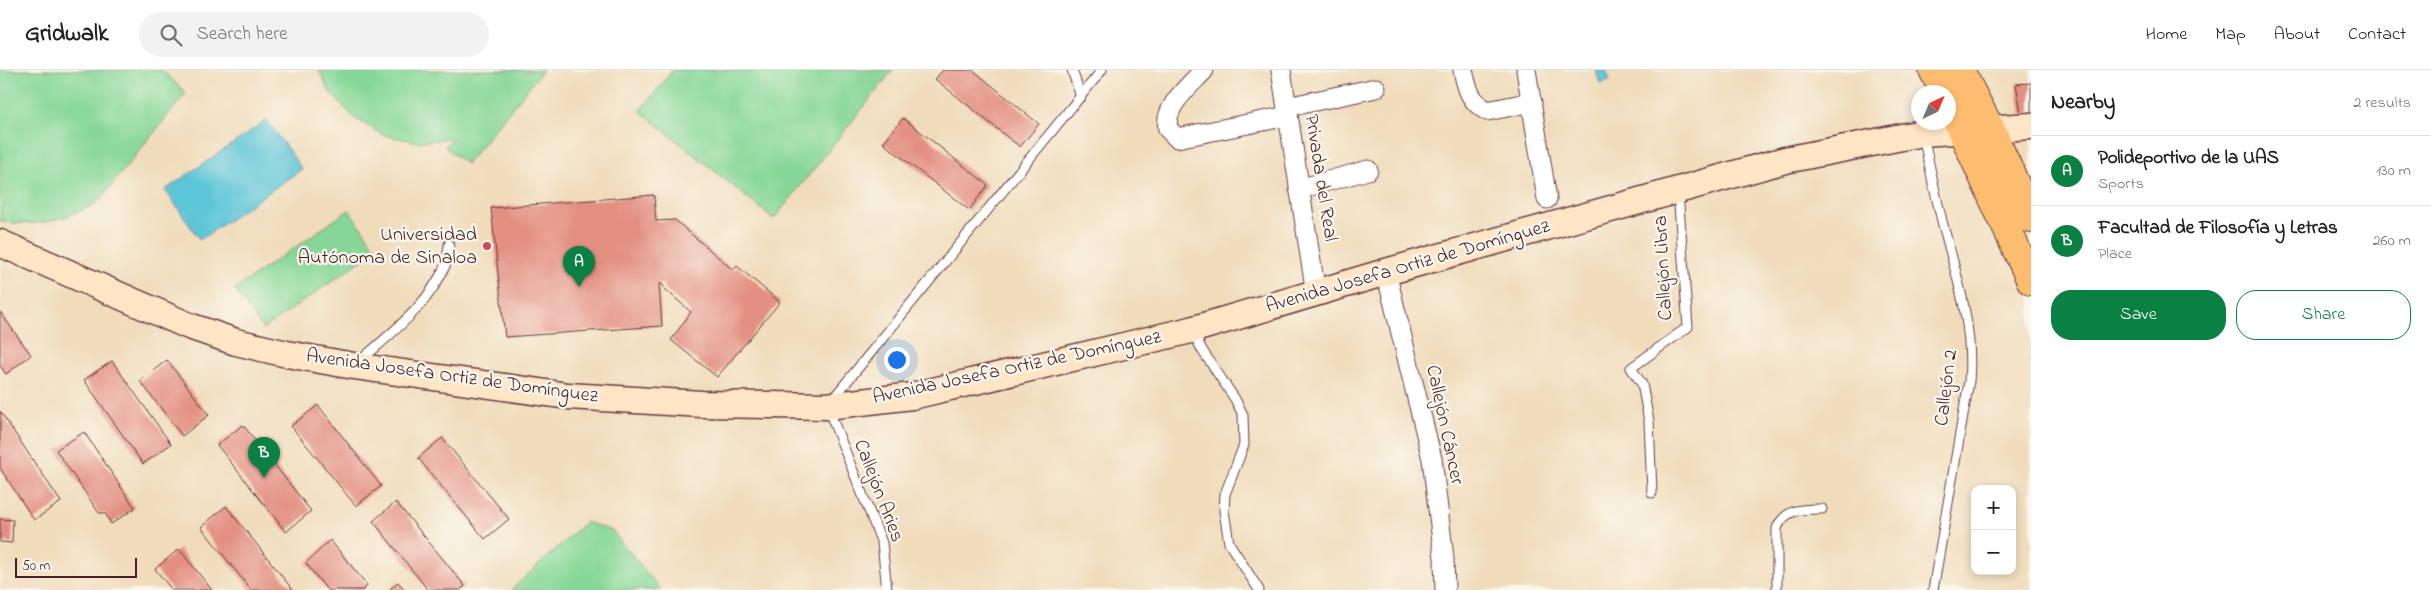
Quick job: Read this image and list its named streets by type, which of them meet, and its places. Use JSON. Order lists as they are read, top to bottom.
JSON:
{
  "streets": {
    "street": ["Privada del Real", "Avenida Josefa Ortiz de Domínguez", "Callejón Cáncer"],
    "lane": ["Callejón Libra", "Callejón 2", "Callejón Aries"]
  },
  "crossings": [
    ["Privada del Real", "Avenida Josefa Ortiz de Domínguez"],
    ["Avenida Josefa Ortiz de Domínguez", "Callejón Libra"],
    ["Avenida Josefa Ortiz de Domínguez", "Callejón 2"],
    ["Avenida Josefa Ortiz de Domínguez", "Callejón Cáncer"],
    ["Avenida Josefa Ortiz de Domínguez", "Callejón Aries"]
  ],
  "places": ["Universidad Autónoma de Sinaloa"],
  "scale_bar": "50 m",
  "north": "top right",
  "page": {
    "header": "Gridwalk",
    "search": "Search here",
    "nav": [
      "Home",
      "Map",
      "About",
      "Contact"
    ],
    "heading": ["Nearby", "2 results"],
    "list": [
      {
        "mark": "A",
        "name": "Polideportivo de la UAS",
        "note": "Sports",
        "value": "130 m"
      },
      {
        "mark": "B",
        "name": "Facultad de Filosofía y Letras",
        "note": "Place",
        "value": "260 m"
      }
    ],
    "pins": ["A", "B"],
    "buttons": ["Save", "Share"],
    "map_buttons": ["+", "−"],
    "scale": "50 m"
  }
}
